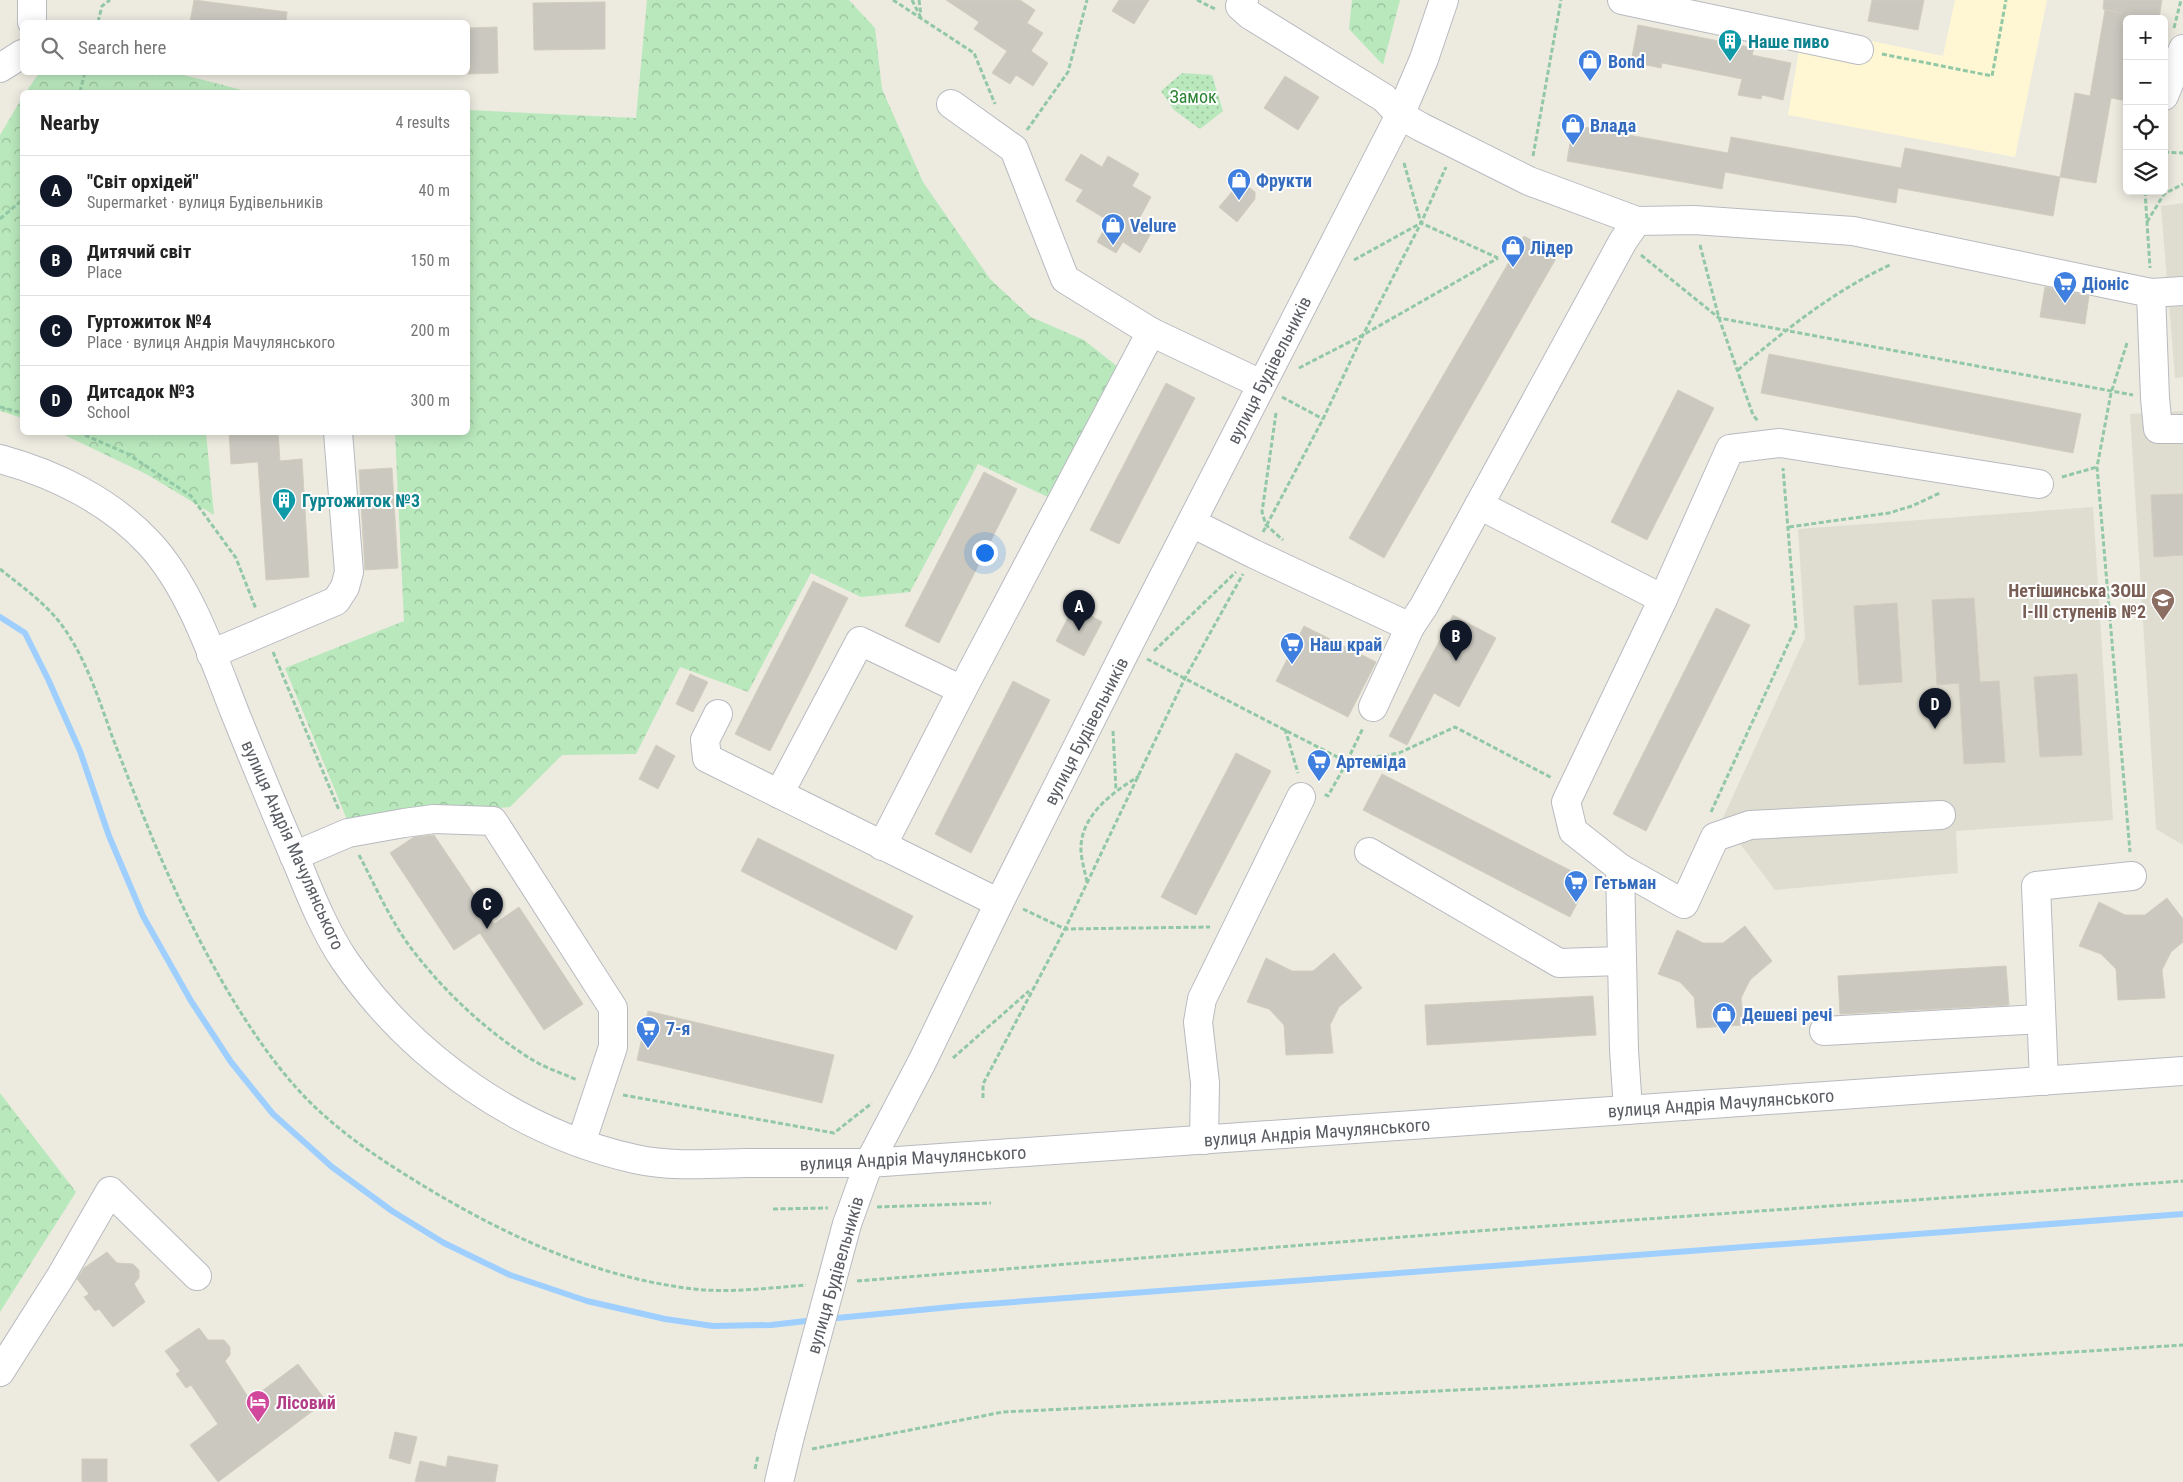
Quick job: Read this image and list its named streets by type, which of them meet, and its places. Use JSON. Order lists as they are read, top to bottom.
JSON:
{
  "streets": {
    "street": ["вулиця Будівельників", "вулиця Андрія Мачулянського"]
  },
  "crossings": [
    ["вулиця Будівельників", "вулиця Андрія Мачулянського"]
  ],
  "parks": ["Замок"],
  "places": {
    "building": ["Наше пиво", "Гуртожиток №3"],
    "shop": [
      "Bond",
      "Влада",
      "Фрукти",
      "Velure",
      "Лідер",
      "Дешеві речі"
    ],
    "supermarket": [
      "Діоніс",
      "Наш край",
      "Артеміда",
      "Гетьман",
      "7-я"
    ],
    "school or university": ["Нетішинська ЗОШ І-ІІІ ступенів №2"],
    "hotel": ["Лісовий"]
  },
  "page": {
    "map_buttons": ["+", "−"],
    "search": "Search here",
    "heading": ["Nearby", "4 results"],
    "list": [
      {
        "mark": "A",
        "name": "\"Світ орхідей\"",
        "note": "Supermarket · вулиця Будівельників",
        "value": "40 m"
      },
      {
        "mark": "B",
        "name": "Дитячий світ",
        "note": "Place",
        "value": "150 m"
      },
      {
        "mark": "C",
        "name": "Гуртожиток №4",
        "note": "Place · вулиця Андрія Мачулянського",
        "value": "200 m"
      },
      {
        "mark": "D",
        "name": "Дитсадок №3",
        "note": "School",
        "value": "300 m"
      }
    ],
    "pins": [
      "A",
      "B",
      "D",
      "C"
    ]
  }
}
